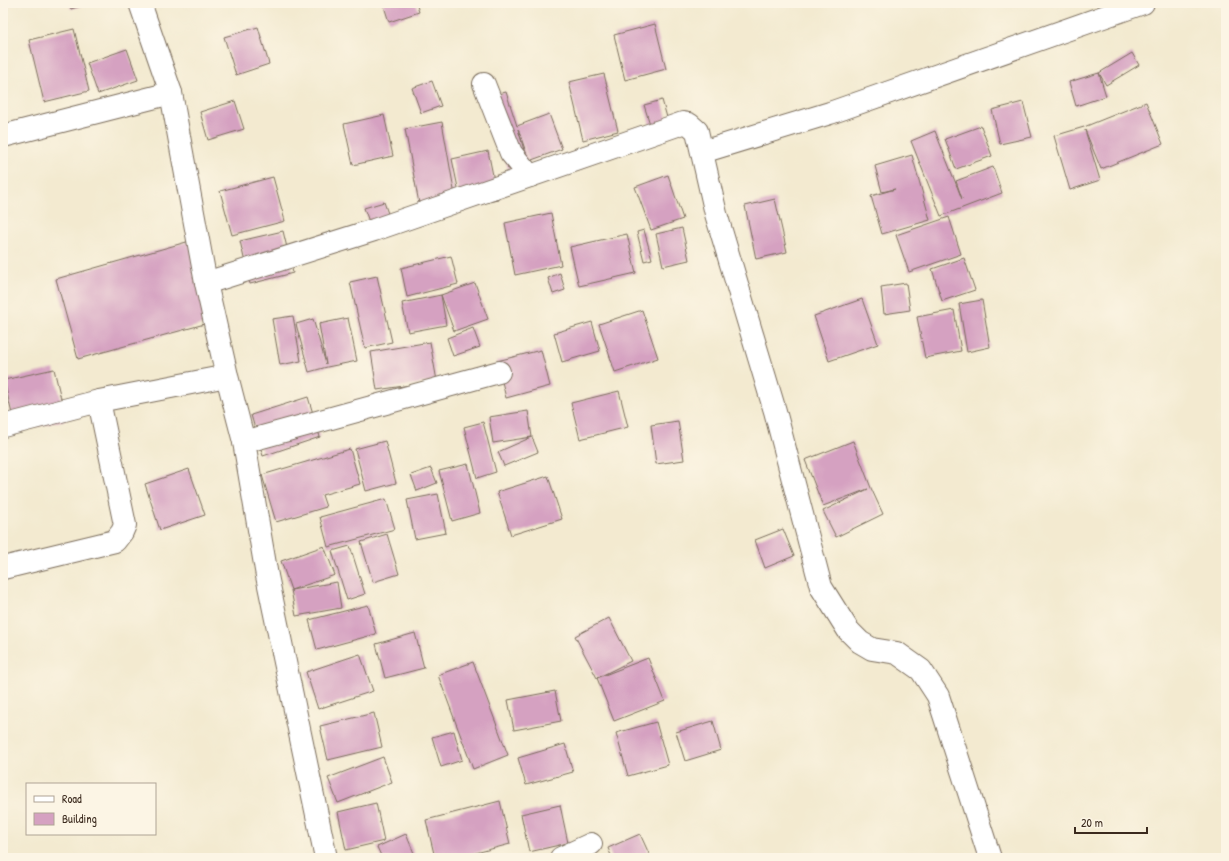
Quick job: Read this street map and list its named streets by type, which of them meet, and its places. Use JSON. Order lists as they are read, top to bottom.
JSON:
{
  "legend": ["Road", "Building"],
  "scale_bar": "20 m"
}
